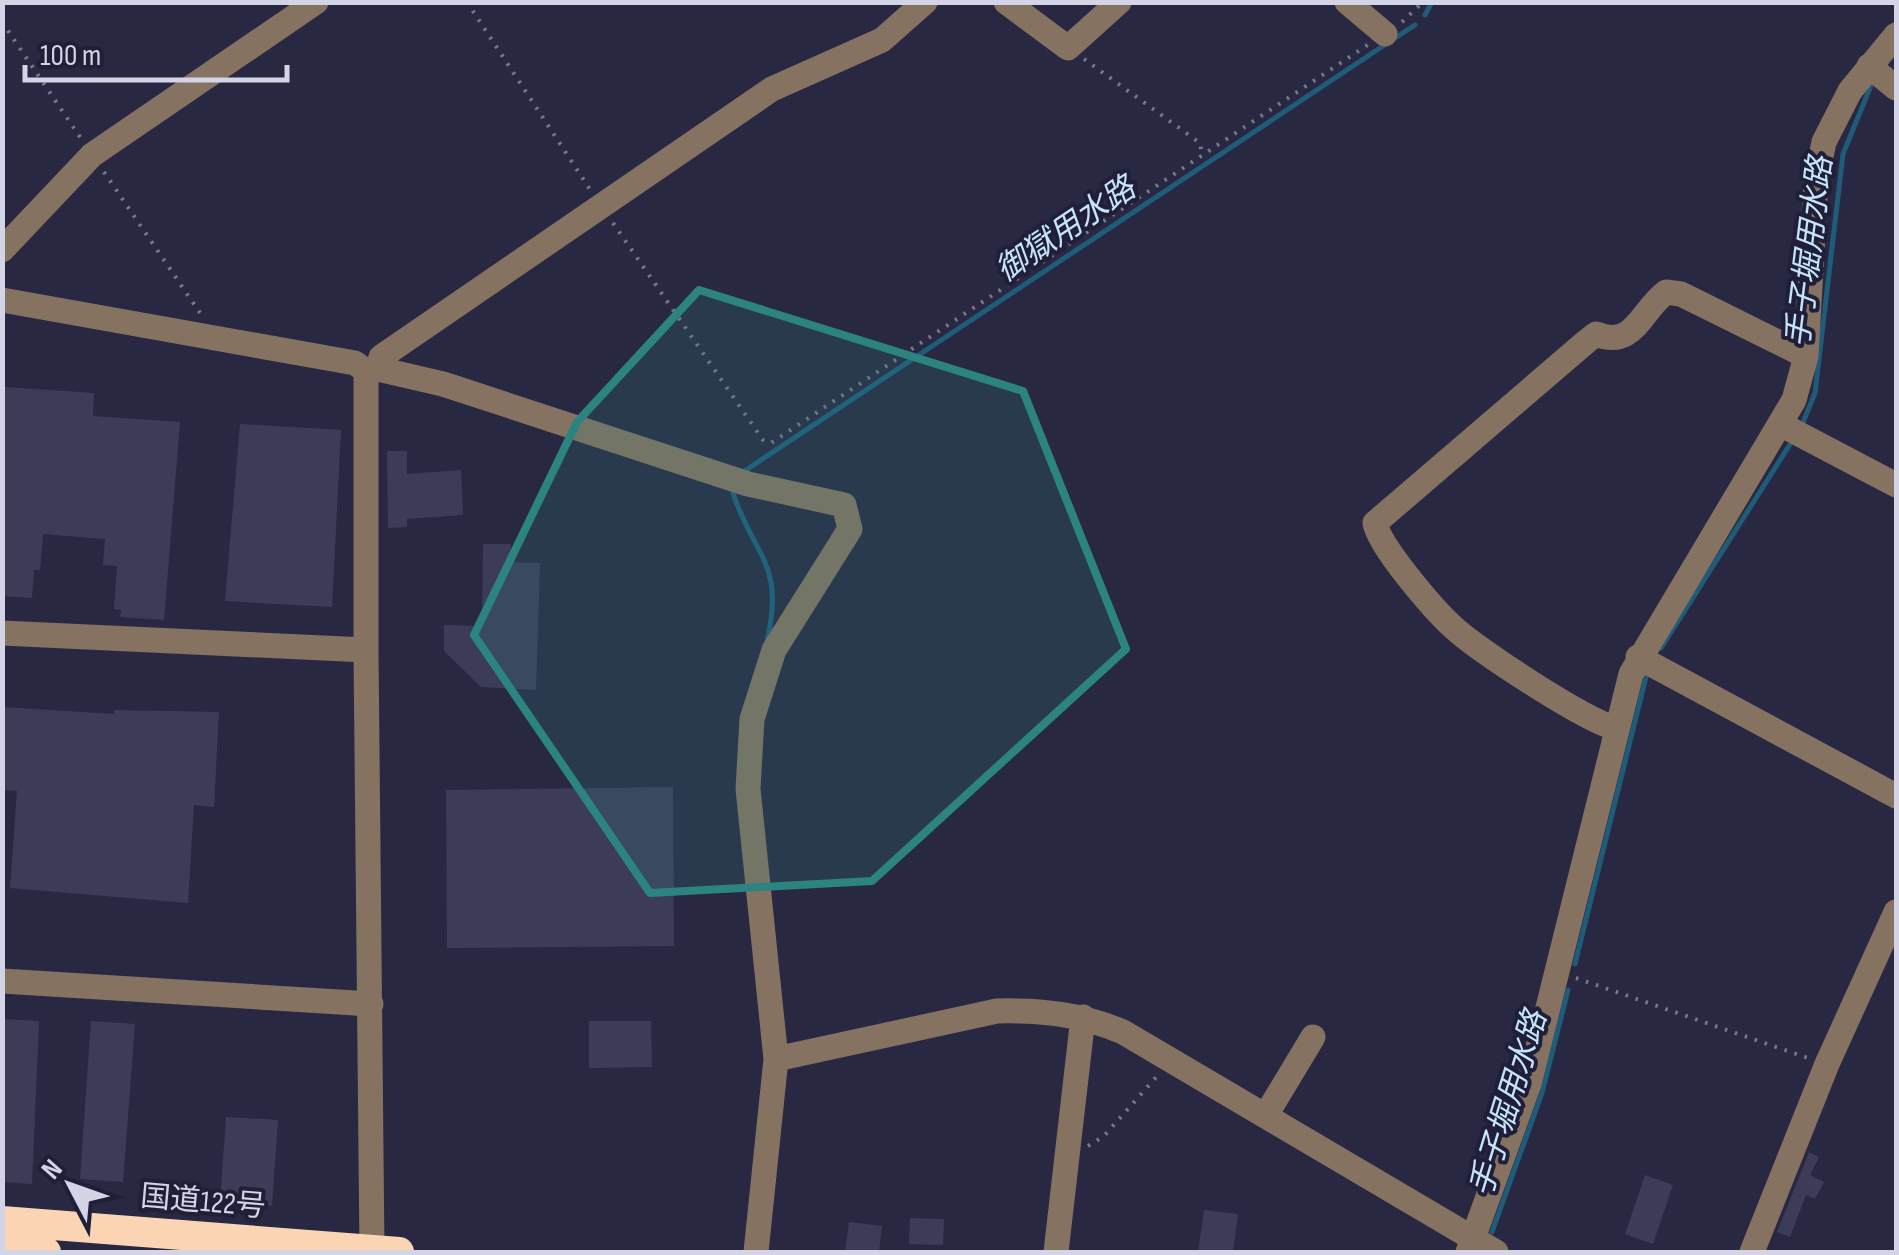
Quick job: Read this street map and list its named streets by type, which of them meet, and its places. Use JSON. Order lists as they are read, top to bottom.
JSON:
{
  "streets": {
    "highway": ["国道122号"]
  },
  "water": ["御獄用水路", "手子堀用水路"],
  "scale_bar": "100 m",
  "north": "top left"
}
